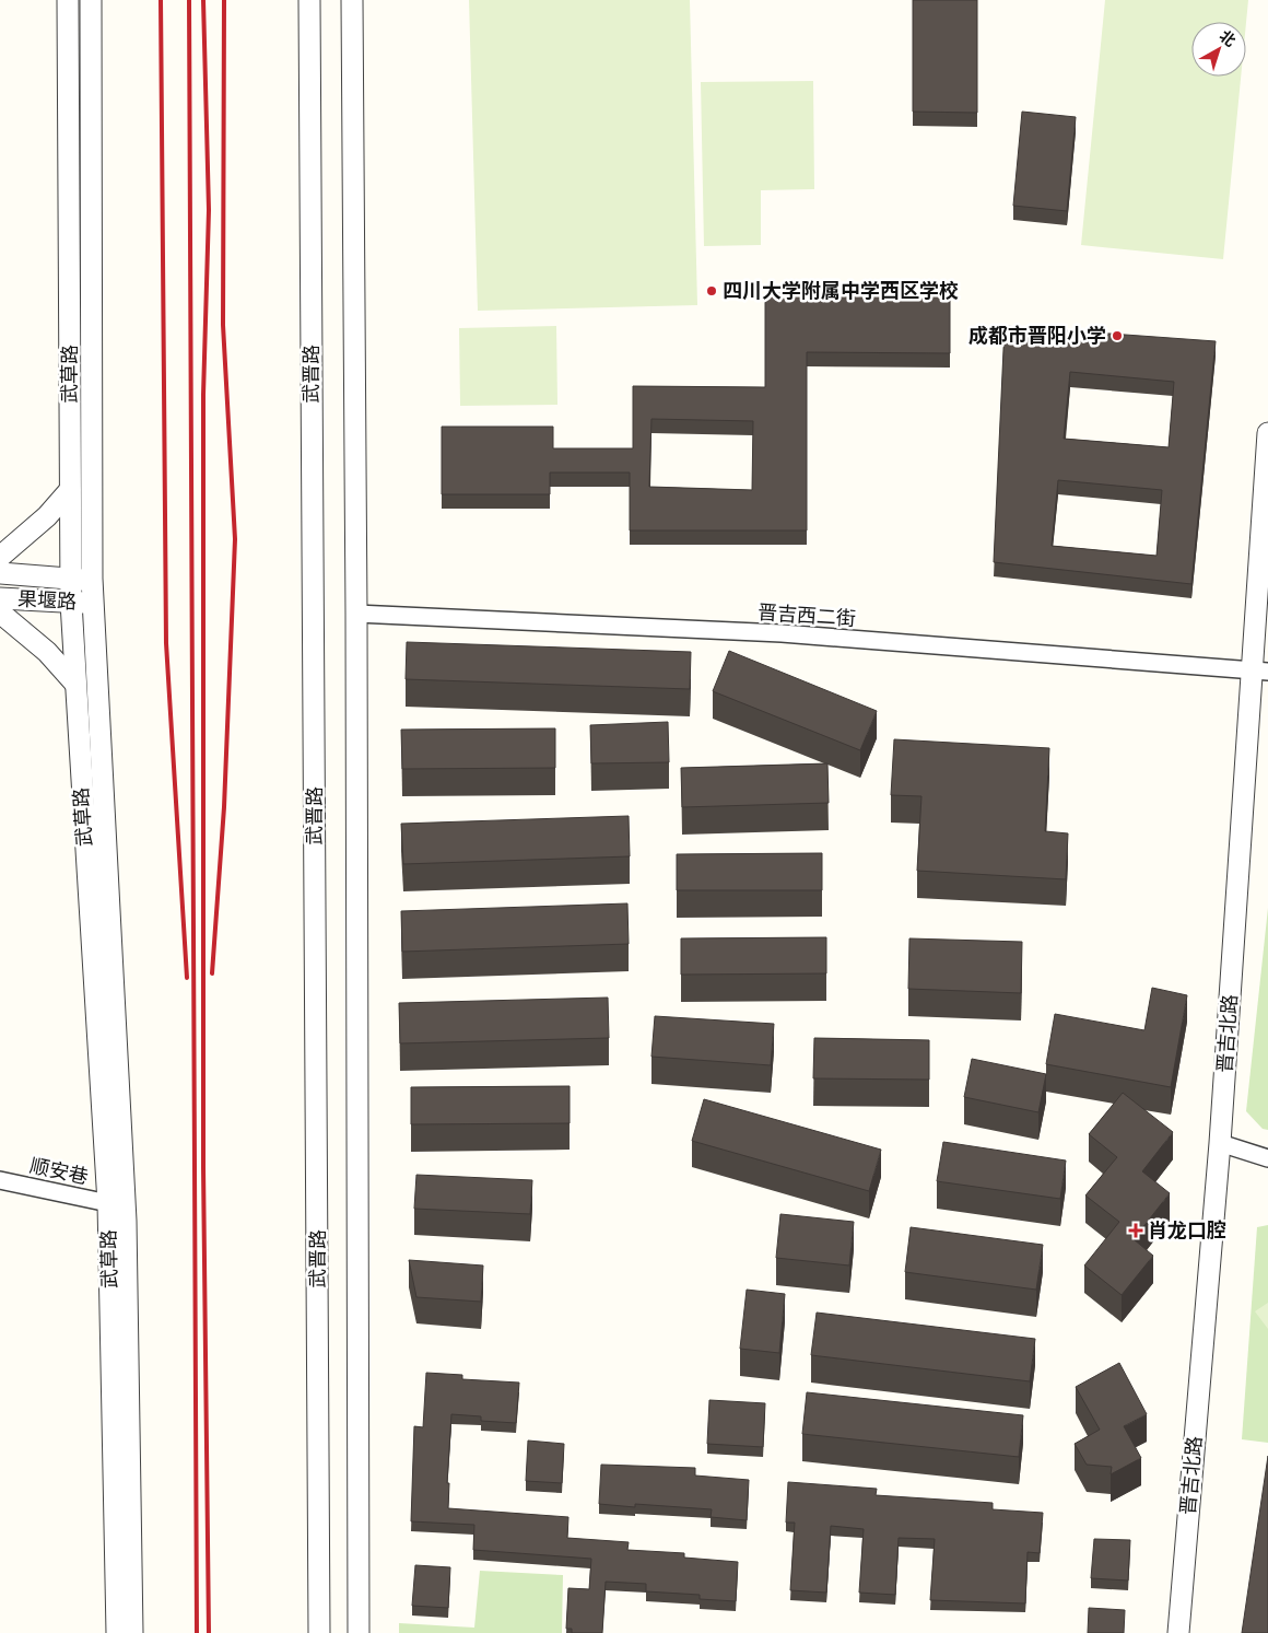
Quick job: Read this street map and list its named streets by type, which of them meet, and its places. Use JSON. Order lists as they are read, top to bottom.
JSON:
{
  "streets": {
    "street": [
      "武草路",
      "武晋路",
      "果堰路",
      "晋吉西二街",
      "晋吉北路",
      "顺安巷"
    ]
  },
  "crossings": [
    ["武草路", "果堰路"],
    ["武草路", "顺安巷"],
    ["武晋路", "晋吉西二街"],
    ["晋吉西二街", "晋吉北路"]
  ],
  "places": {
    "other": ["四川大学附属中学西区学校", "成都市晋阳小学"],
    "health": ["肖龙口腔"]
  },
  "north": "top right"
}
